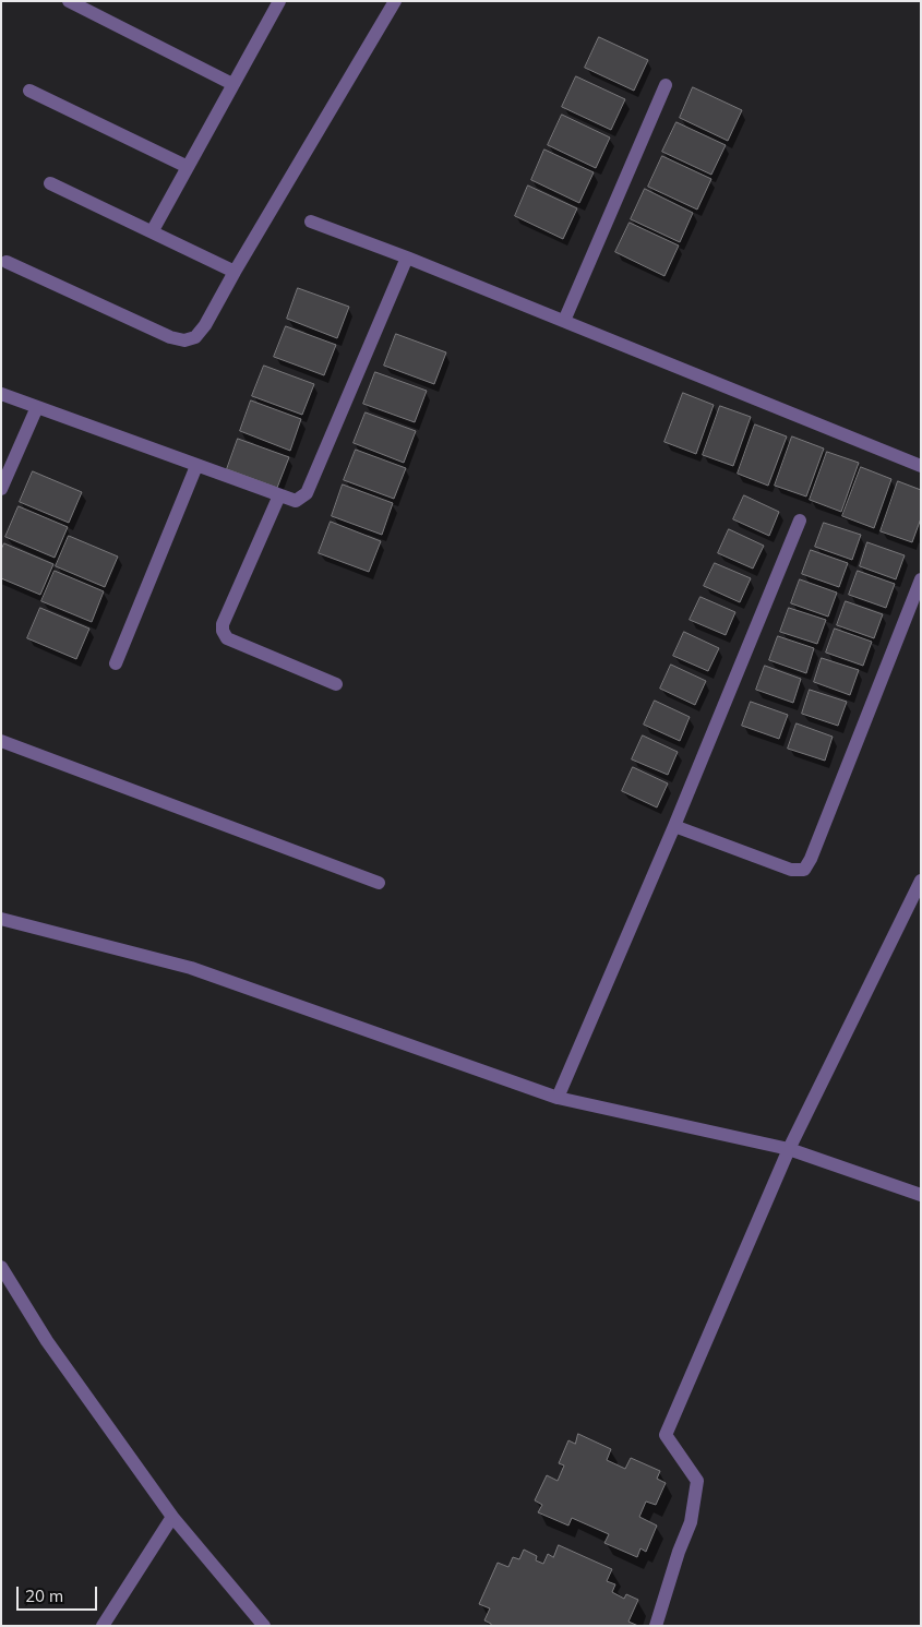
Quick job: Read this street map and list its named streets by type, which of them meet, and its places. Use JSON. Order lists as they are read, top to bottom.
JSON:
{
  "scale_bar": "20 m"
}
